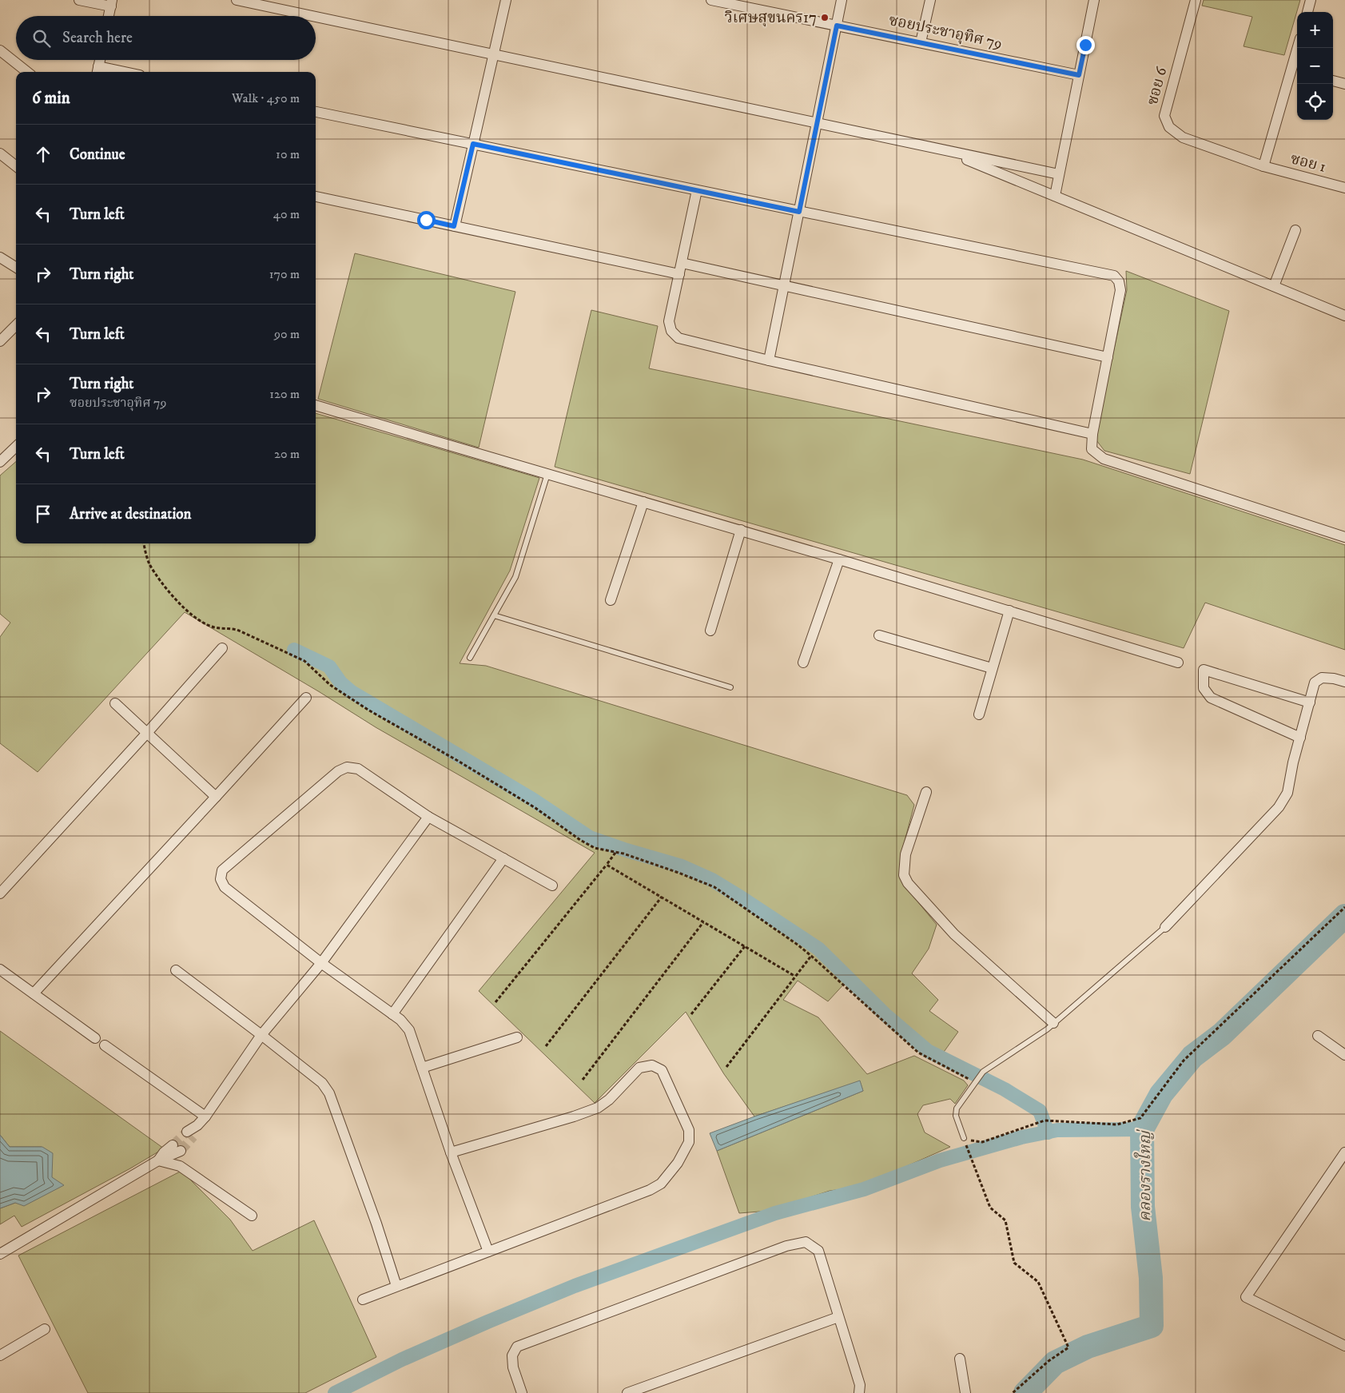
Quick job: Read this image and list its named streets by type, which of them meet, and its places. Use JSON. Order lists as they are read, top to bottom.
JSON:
{
  "streets": {
    "street": ["ซอยประชาอุทิศ 79", "ซอย 6", "ซอย 1"]
  },
  "crossings": [
    ["ซอย 6", "ซอย 1"]
  ],
  "water": ["คลองรางใหญ่"],
  "places": ["วิเศษสุขนคร17"],
  "page": {
    "map_buttons": ["+", "−"],
    "search": "Search here",
    "heading": ["6 min", "Walk · 450 m"],
    "list": [
      ["Continue", "10 m"],
      ["Turn left", "40 m"],
      ["Turn right", "170 m"],
      ["Turn left", "90 m"],
      ["Turn right", "ซอยประชาอุทิศ 79", "120 m"],
      ["Turn left", "20 m"],
      "Arrive at destination"
    ]
  }
}
